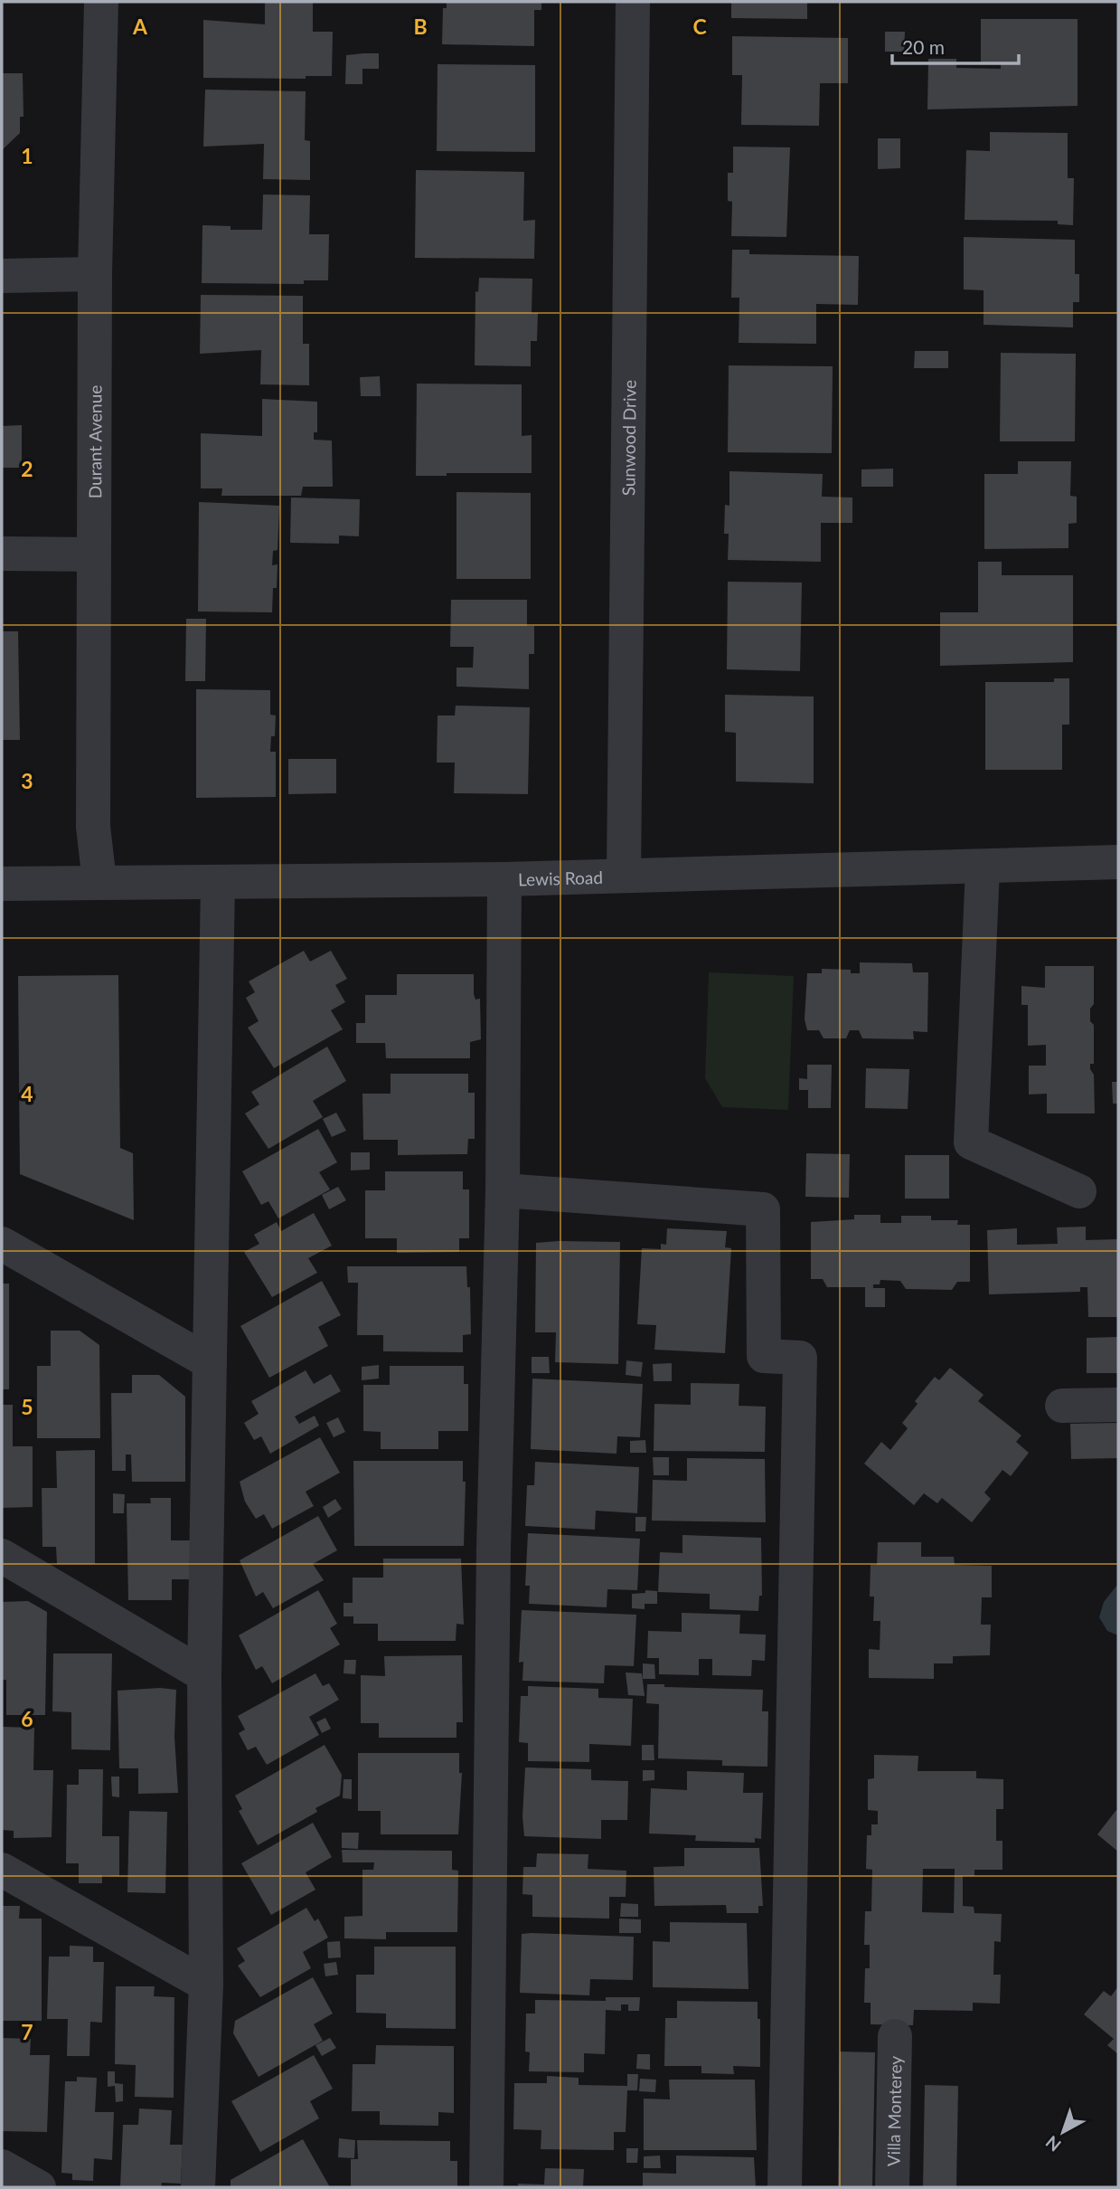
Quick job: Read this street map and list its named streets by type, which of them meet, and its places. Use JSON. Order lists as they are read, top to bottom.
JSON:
{
  "streets": {
    "street": [
      "Sunwood Drive",
      "Durant Avenue",
      "Lewis Road",
      "Villa Monterey"
    ]
  },
  "crossings": [
    ["Sunwood Drive", "Lewis Road"],
    ["Durant Avenue", "Lewis Road"]
  ],
  "scale_bar": "20 m",
  "north": "bottom left",
  "grid": {
    "columns": ["A", "B", "C"],
    "rows": [
      "1",
      "2",
      "3",
      "4",
      "5",
      "6",
      "7"
    ]
  }
}
